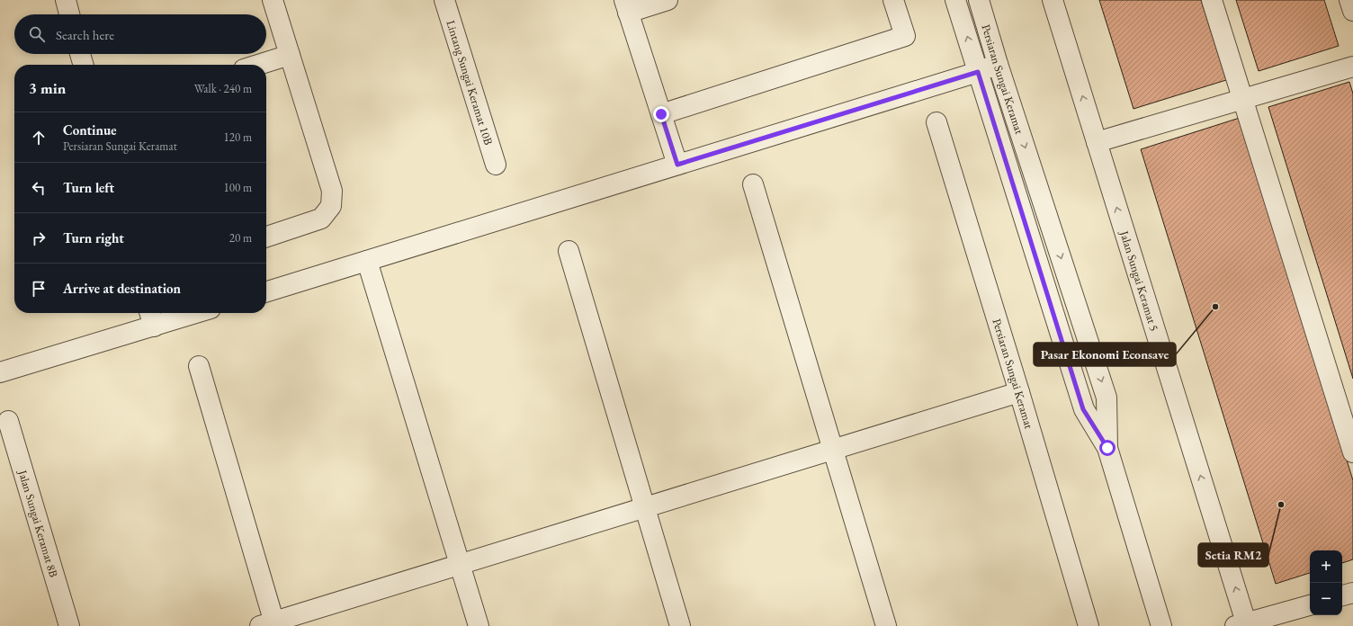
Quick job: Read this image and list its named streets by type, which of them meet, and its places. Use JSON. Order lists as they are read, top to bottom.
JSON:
{
  "streets": {
    "street": [
      "Persiaran Sungai Keramat",
      "Lintang Sungai Keramat 10B",
      "Jalan Sungai Keramat 5",
      "Jalan Sungai Keramat 8B"
    ]
  },
  "places": ["Pasar Ekonomi Econsave", "Setia RM2"],
  "page": {
    "search": "Search here",
    "heading": ["3 min", "Walk · 240 m"],
    "list": [
      ["Continue", "Persiaran Sungai Keramat", "120 m"],
      ["Turn left", "100 m"],
      ["Turn right", "20 m"],
      "Arrive at destination"
    ],
    "map_buttons": ["+", "−"]
  }
}
